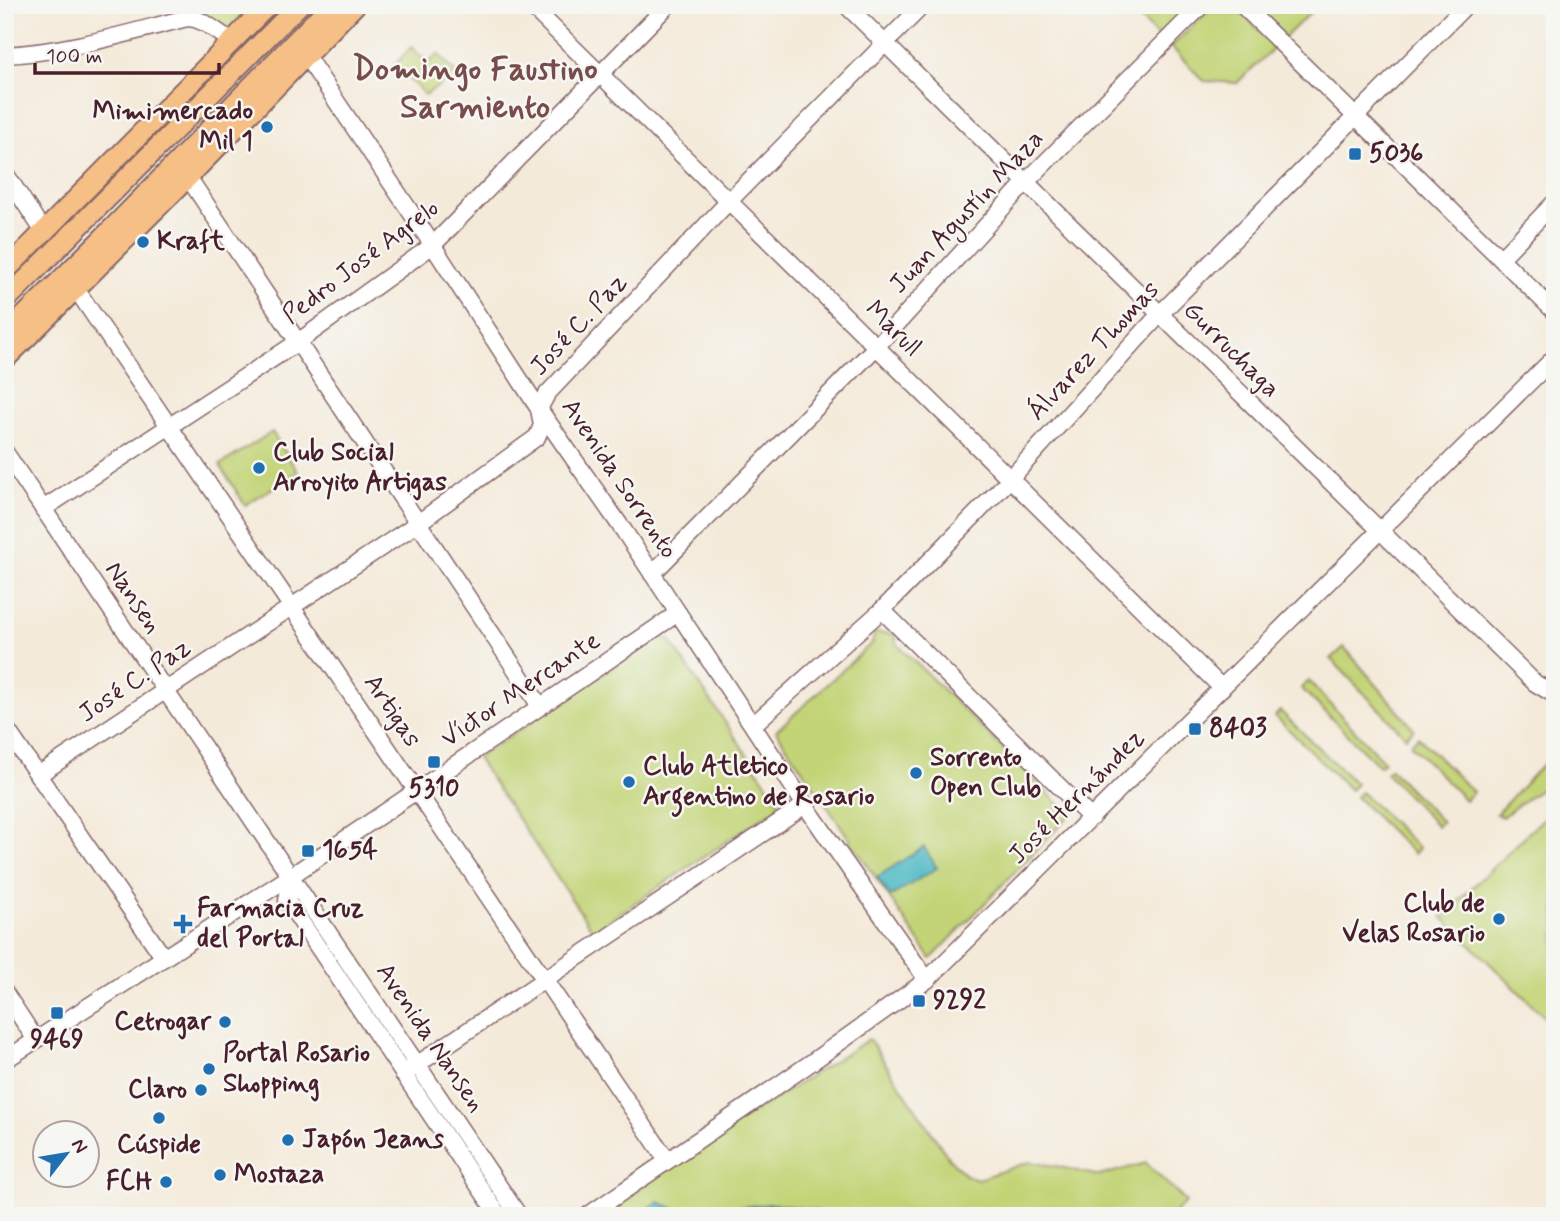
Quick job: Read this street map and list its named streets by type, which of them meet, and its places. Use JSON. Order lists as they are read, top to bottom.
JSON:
{
  "streets": {
    "main road": ["Avenida Sorrento"],
    "street": [
      "Juan Agustín Maza",
      "Pedro José Agrelo",
      "José C. Paz",
      "Marull",
      "Gurruchaga",
      "Álvarez Thomas",
      "Nansen",
      "Víctor Mercante",
      "Artigas",
      "José Hernández",
      "Avenida Nansen"
    ]
  },
  "crossings": [
    ["Juan Agustín Maza", "Marull"],
    ["Juan Agustín Maza", "Gurruchaga"],
    ["Juan Agustín Maza", "Avenida Sorrento"],
    ["Pedro José Agrelo", "Marull"],
    ["Pedro José Agrelo", "Avenida Sorrento"],
    ["Pedro José Agrelo", "Nansen"],
    ["Pedro José Agrelo", "Artigas"],
    ["José C. Paz", "Marull"],
    ["José C. Paz", "Gurruchaga"],
    ["José C. Paz", "Avenida Sorrento"],
    ["José C. Paz", "Nansen"],
    ["José C. Paz", "Artigas"],
    ["Marull", "Álvarez Thomas"],
    ["Marull", "José Hernández"],
    ["Gurruchaga", "Álvarez Thomas"],
    ["Gurruchaga", "José Hernández"],
    ["Álvarez Thomas", "Avenida Sorrento"],
    ["Avenida Sorrento", "Víctor Mercante"],
    ["Avenida Sorrento", "José Hernández"],
    ["Nansen", "Víctor Mercante"],
    ["Nansen", "Avenida Nansen"],
    ["Víctor Mercante", "Artigas"],
    ["Víctor Mercante", "Avenida Nansen"],
    ["Artigas", "José Hernández"]
  ],
  "districts": ["Domingo Faustino Sarmiento"],
  "places": {
    "other": [
      "Mimimercado Mil 1",
      "Kraft",
      "Club Social Arroyito Artigas",
      "Sorrento Open Club",
      "Club Atletico Argentino de Rosario",
      "Club de Velas Rosario",
      "Cetrogar",
      "Portal Rosario Shopping",
      "Claro",
      "Cúspide",
      "Japón Jeans",
      "Mostaza",
      "FCH"
    ],
    "transit": [
      "5036",
      "8403",
      "5310",
      "1654",
      "9292",
      "9469"
    ],
    "health": ["Farmacia Cruz del Portal"]
  },
  "scale_bar": "100 m",
  "north": "top right"
}
